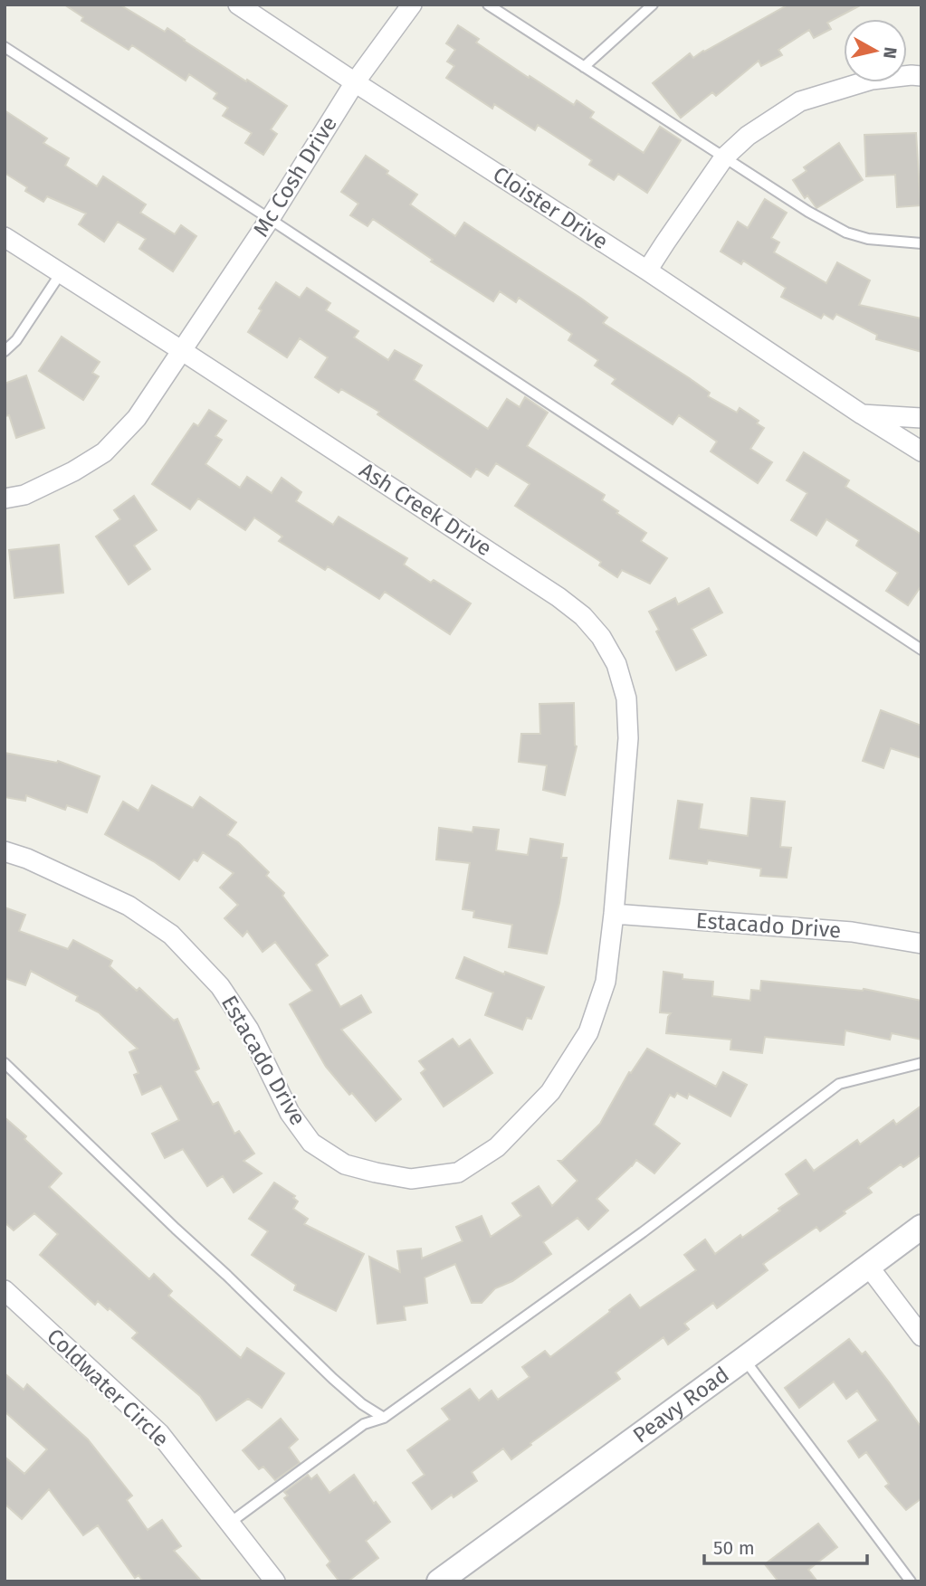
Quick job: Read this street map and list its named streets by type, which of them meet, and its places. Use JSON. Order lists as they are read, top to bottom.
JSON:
{
  "streets": {
    "street": [
      "Mc Cosh Drive",
      "Cloister Drive",
      "Ash Creek Drive",
      "Estacado Drive",
      "Coldwater Circle",
      "Peavy Road"
    ]
  },
  "crossings": [
    ["Mc Cosh Drive", "Cloister Drive"],
    ["Mc Cosh Drive", "Ash Creek Drive"],
    ["Ash Creek Drive", "Estacado Drive"]
  ],
  "scale_bar": "50 m",
  "north": "right"
}
